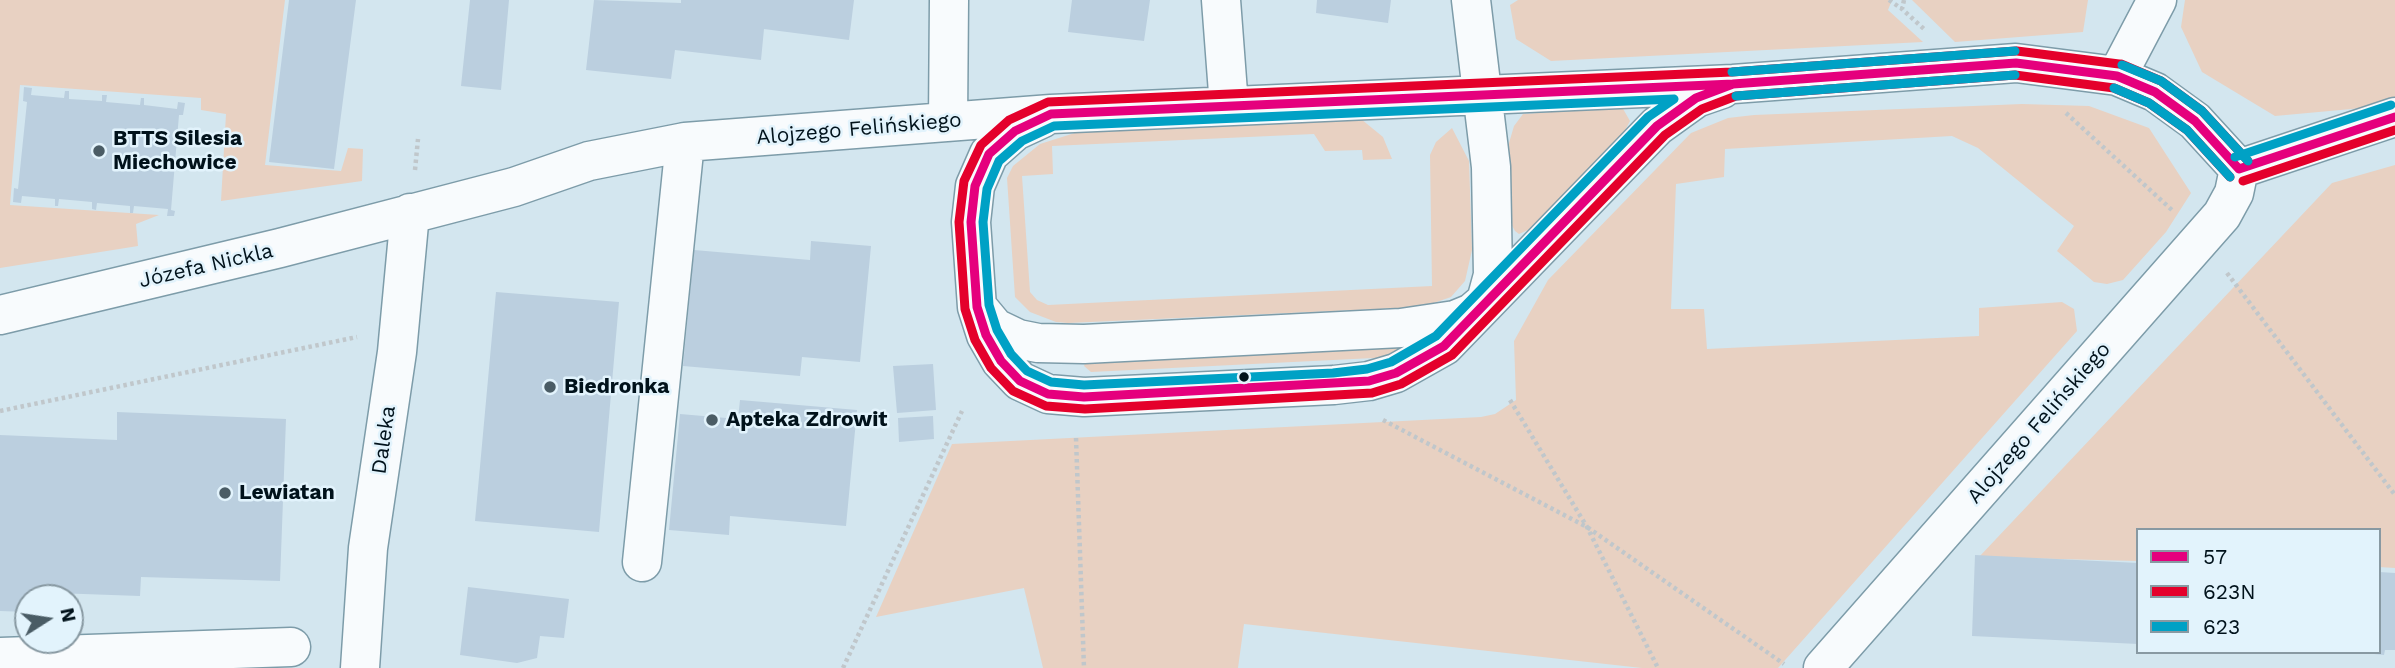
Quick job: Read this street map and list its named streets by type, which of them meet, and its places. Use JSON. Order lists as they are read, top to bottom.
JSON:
{
  "streets": {
    "street": ["Alojzego Felińskiego", "Józefa Nickla", "Daleka"]
  },
  "crossings": [
    ["Alojzego Felińskiego", "Józefa Nickla"],
    ["Alojzego Felińskiego", "Daleka"],
    ["Józefa Nickla", "Daleka"]
  ],
  "places": [
    "BTTS Silesia Miechowice",
    "Biedronka",
    "Apteka Zdrowit",
    "Lewiatan"
  ],
  "lines": ["transit line 623N", "transit line 623", "transit line 57"],
  "legend": ["57", "623N", "623"],
  "north": "right"
}
